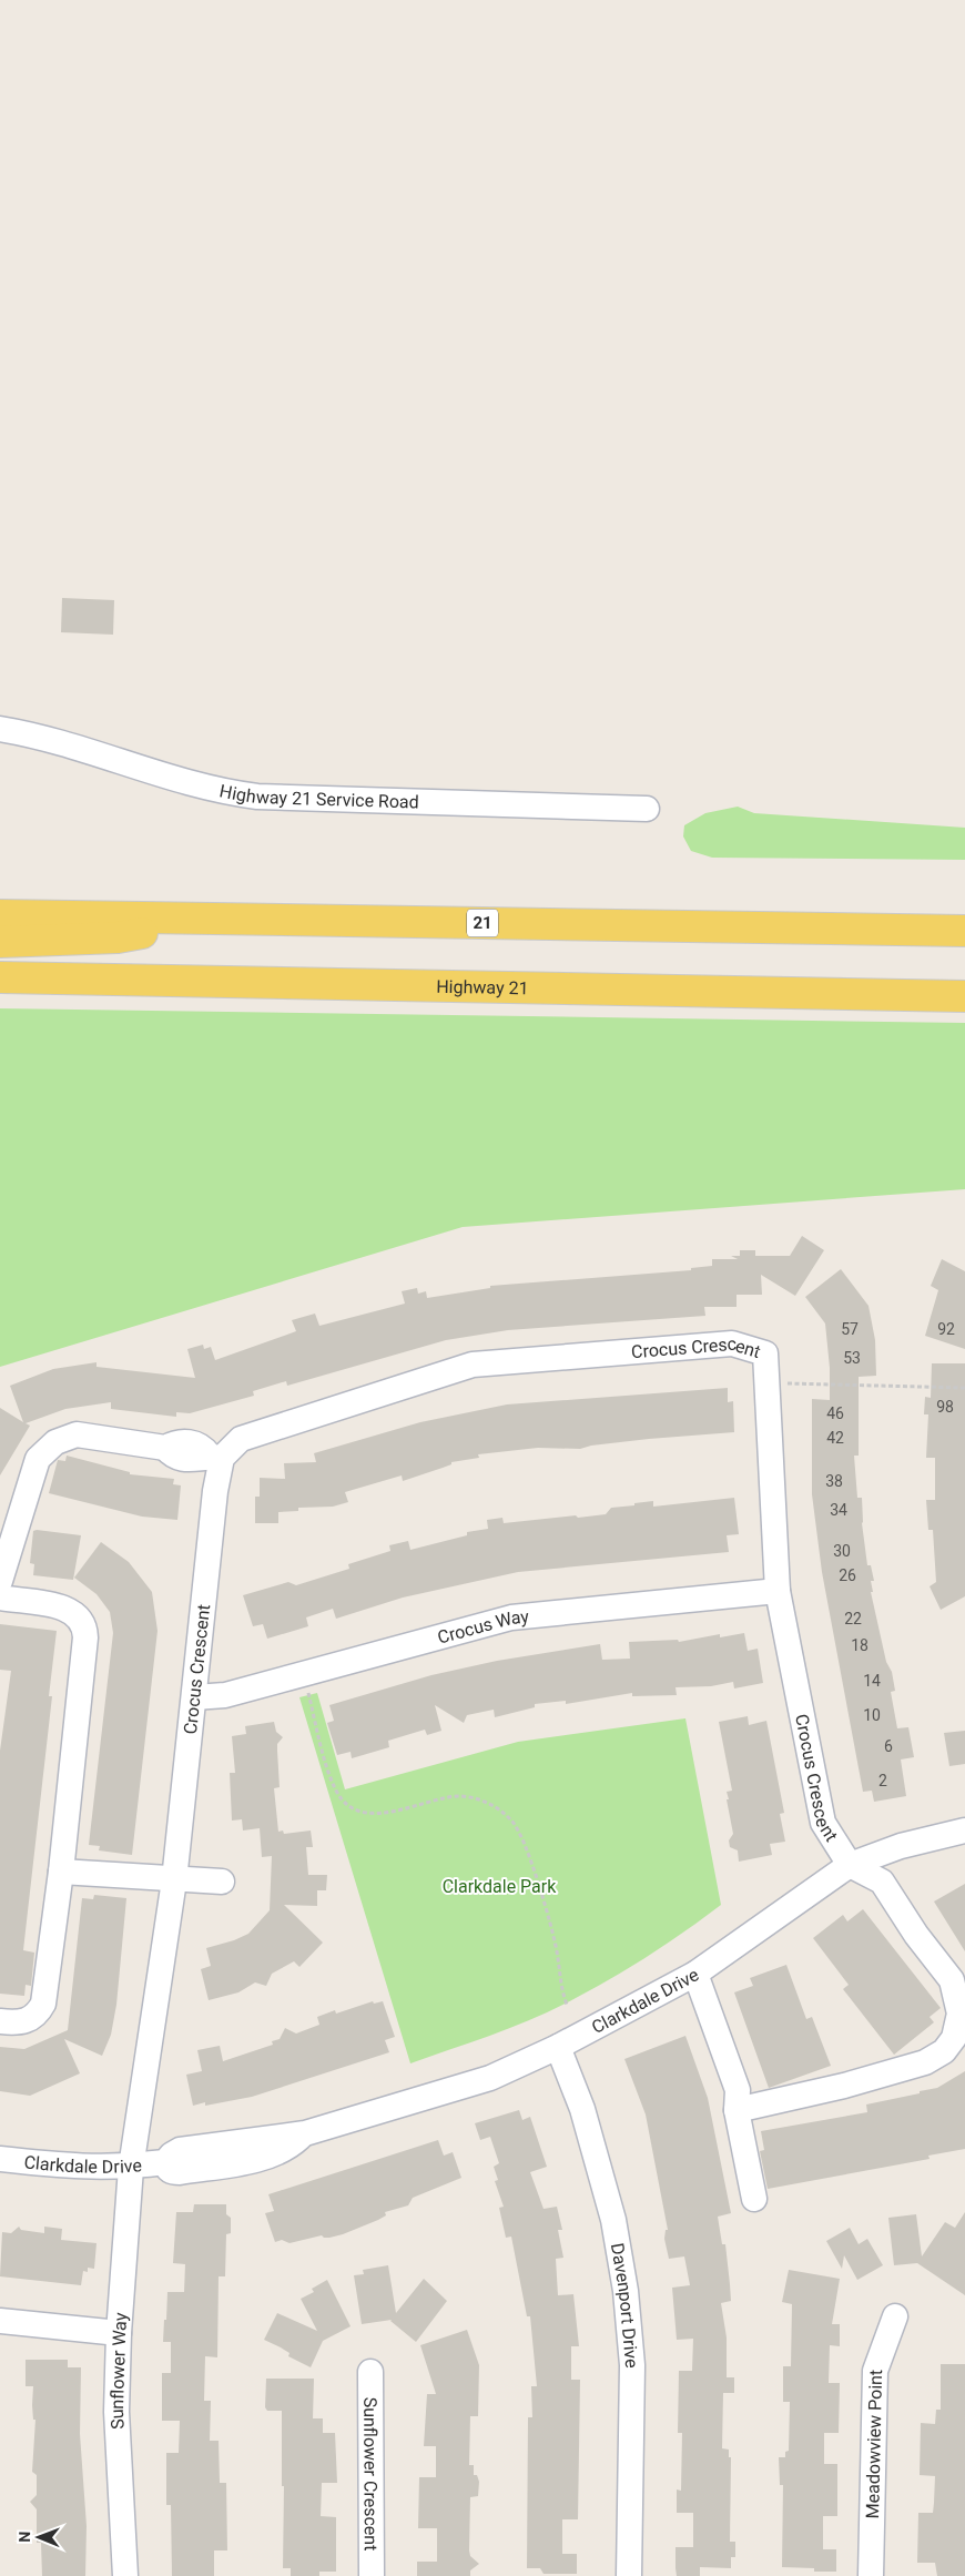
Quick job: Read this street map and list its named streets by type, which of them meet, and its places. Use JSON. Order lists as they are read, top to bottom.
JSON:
{
  "streets": {
    "main road": ["21", "Highway 21"],
    "street": [
      "Highway 21 Service Road",
      "Crocus Crescent",
      "Crocus Way",
      "Clarkdale Drive",
      "Davenport Drive",
      "Sunflower Way",
      "Meadowview Point",
      "Sunflower Crescent"
    ]
  },
  "crossings": [
    ["Crocus Crescent", "Crocus Way"],
    ["Crocus Crescent", "Clarkdale Drive"],
    ["Crocus Crescent", "Sunflower Way"],
    ["Clarkdale Drive", "Davenport Drive"],
    ["Clarkdale Drive", "Sunflower Way"]
  ],
  "parks": ["Clarkdale Park"],
  "house_numbers": [
    "57",
    "92",
    "53",
    "98",
    "46",
    "42",
    "38",
    "34",
    "30",
    "26",
    "22",
    "18",
    "14",
    "10",
    "6",
    "2"
  ],
  "north": "left"
}
